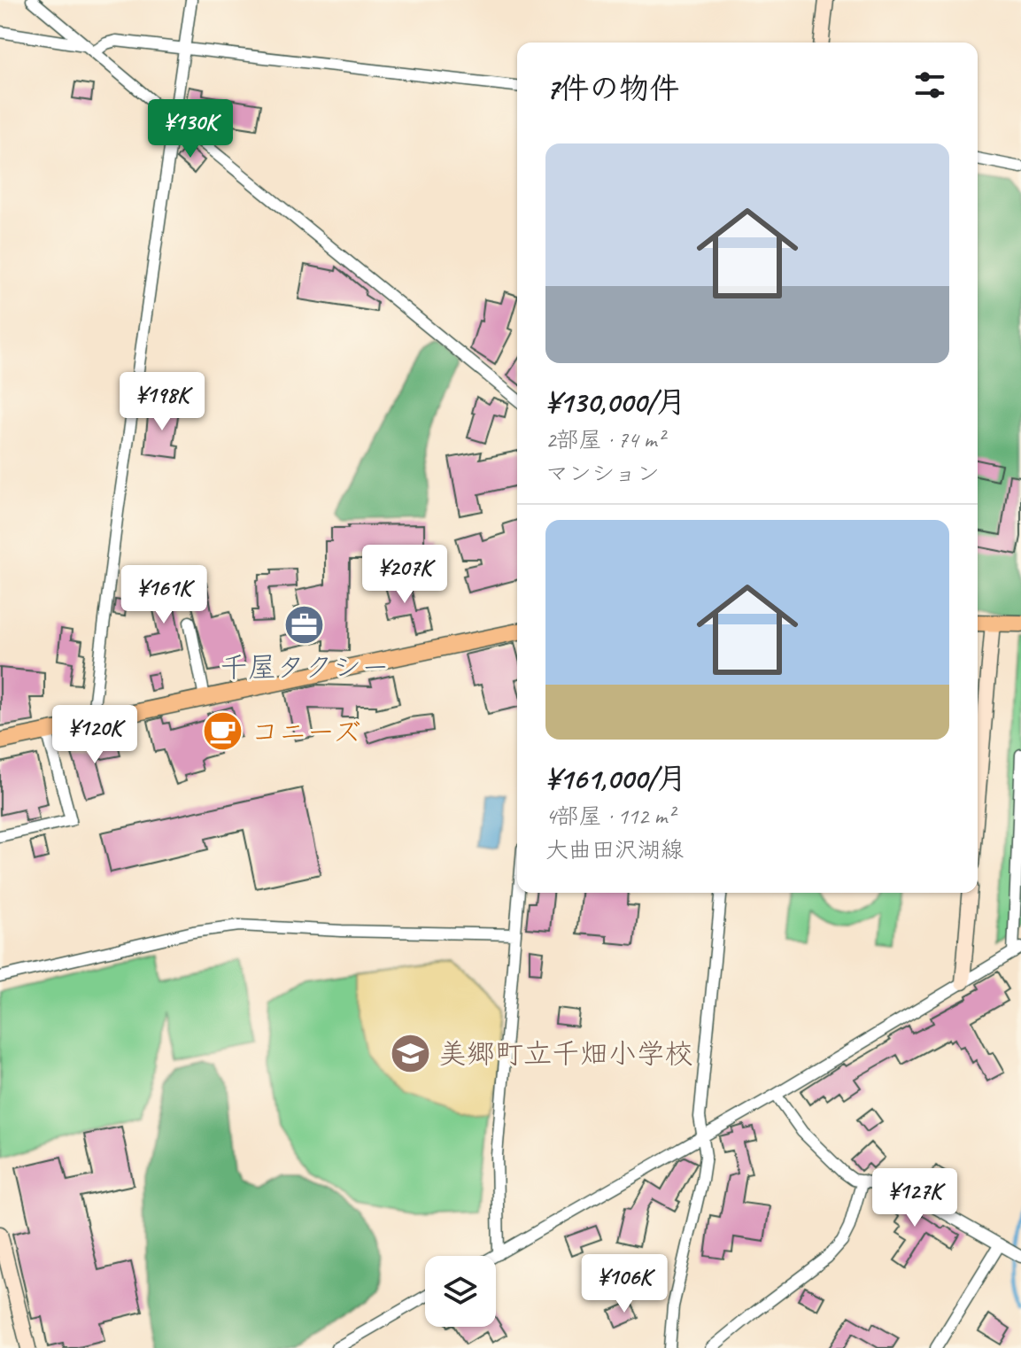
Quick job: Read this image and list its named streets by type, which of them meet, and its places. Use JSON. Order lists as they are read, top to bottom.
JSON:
{
  "places": {
    "office": ["千屋タクシー"],
    "cafe": ["コニーズ"],
    "school or university": ["美郷町立千畑小学校"]
  },
  "page": {
    "heading": "7件の物件",
    "price": [
      "¥130K",
      "¥198K",
      "¥207K",
      "¥161K",
      "¥120K",
      "¥127K",
      "¥106K"
    ],
    "list": [
      {
        "name": "¥130,000/月",
        "note": "2部屋 · 74 m² · マンション"
      },
      {
        "name": "¥161,000/月",
        "note": "4部屋 · 112 m² · 大曲田沢湖線"
      }
    ]
  }
}
